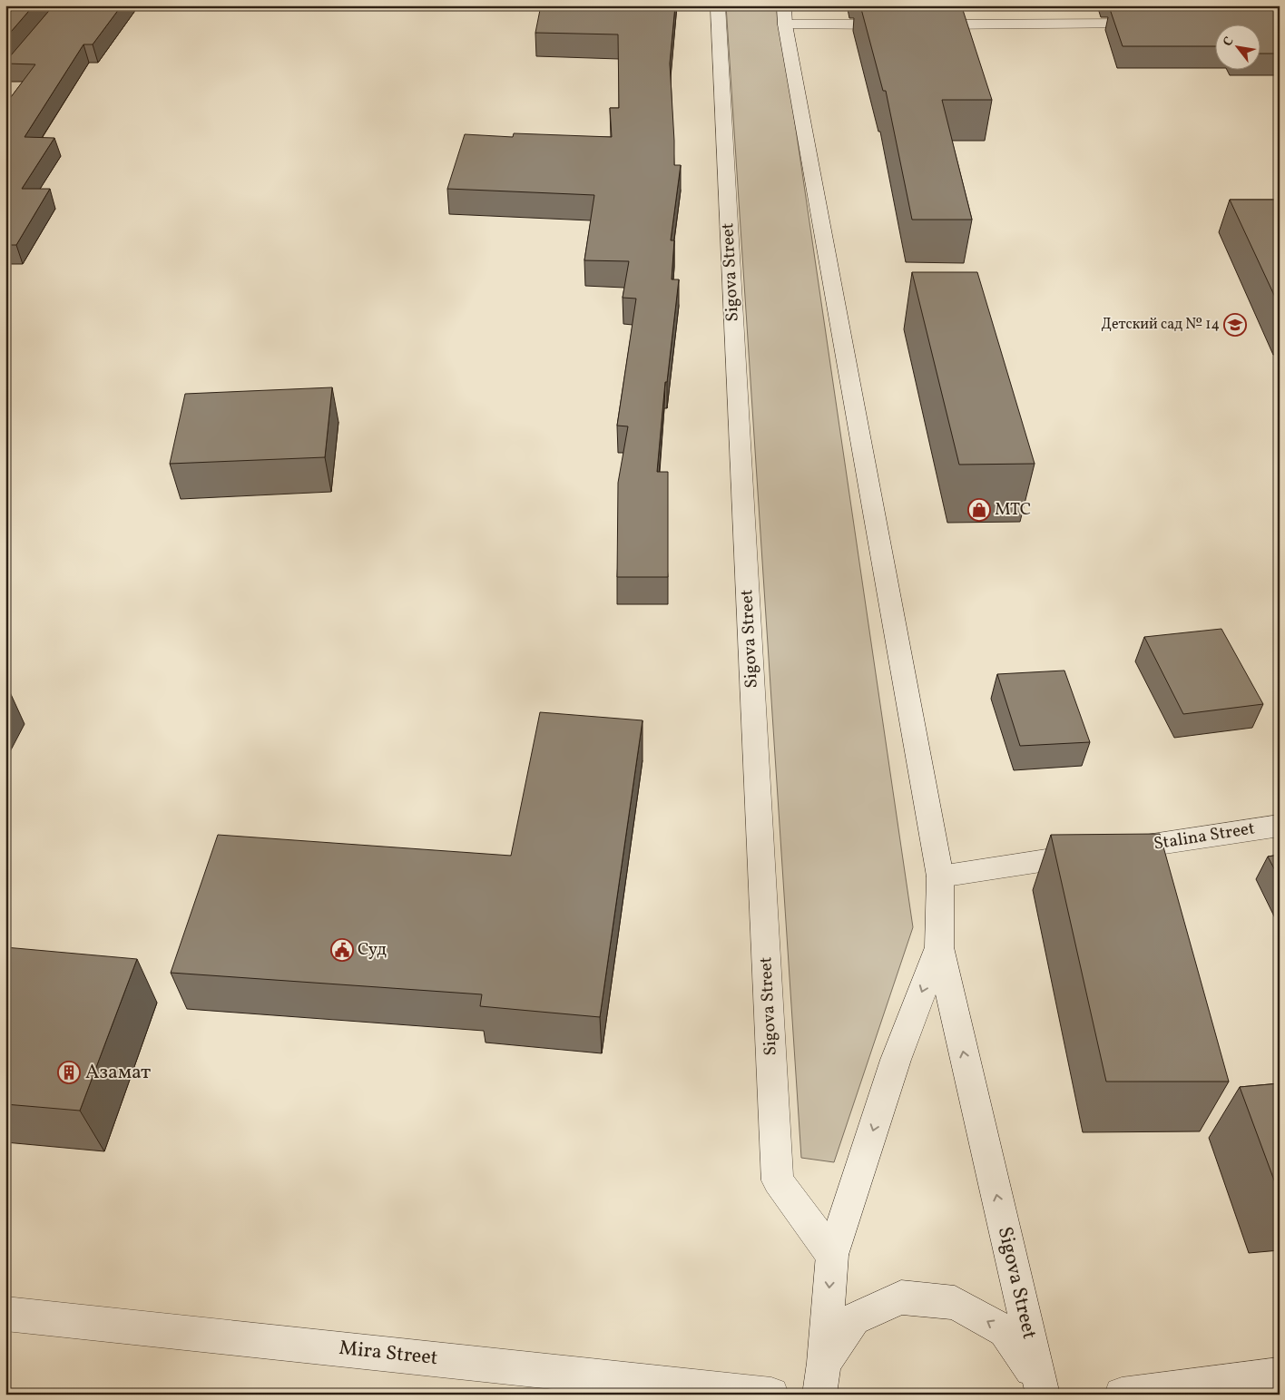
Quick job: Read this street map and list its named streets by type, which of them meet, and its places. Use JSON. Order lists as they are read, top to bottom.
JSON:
{
  "streets": {
    "street": ["Sigova Street", "Stalina Street", "Mira Street"]
  },
  "crossings": [
    ["Sigova Street", "Stalina Street"]
  ],
  "places": {
    "school or university": ["Детский сад № 14"],
    "shop": ["МТС"],
    "public building": ["Суд"],
    "building": ["Азамат"]
  },
  "north": "top left"
}
